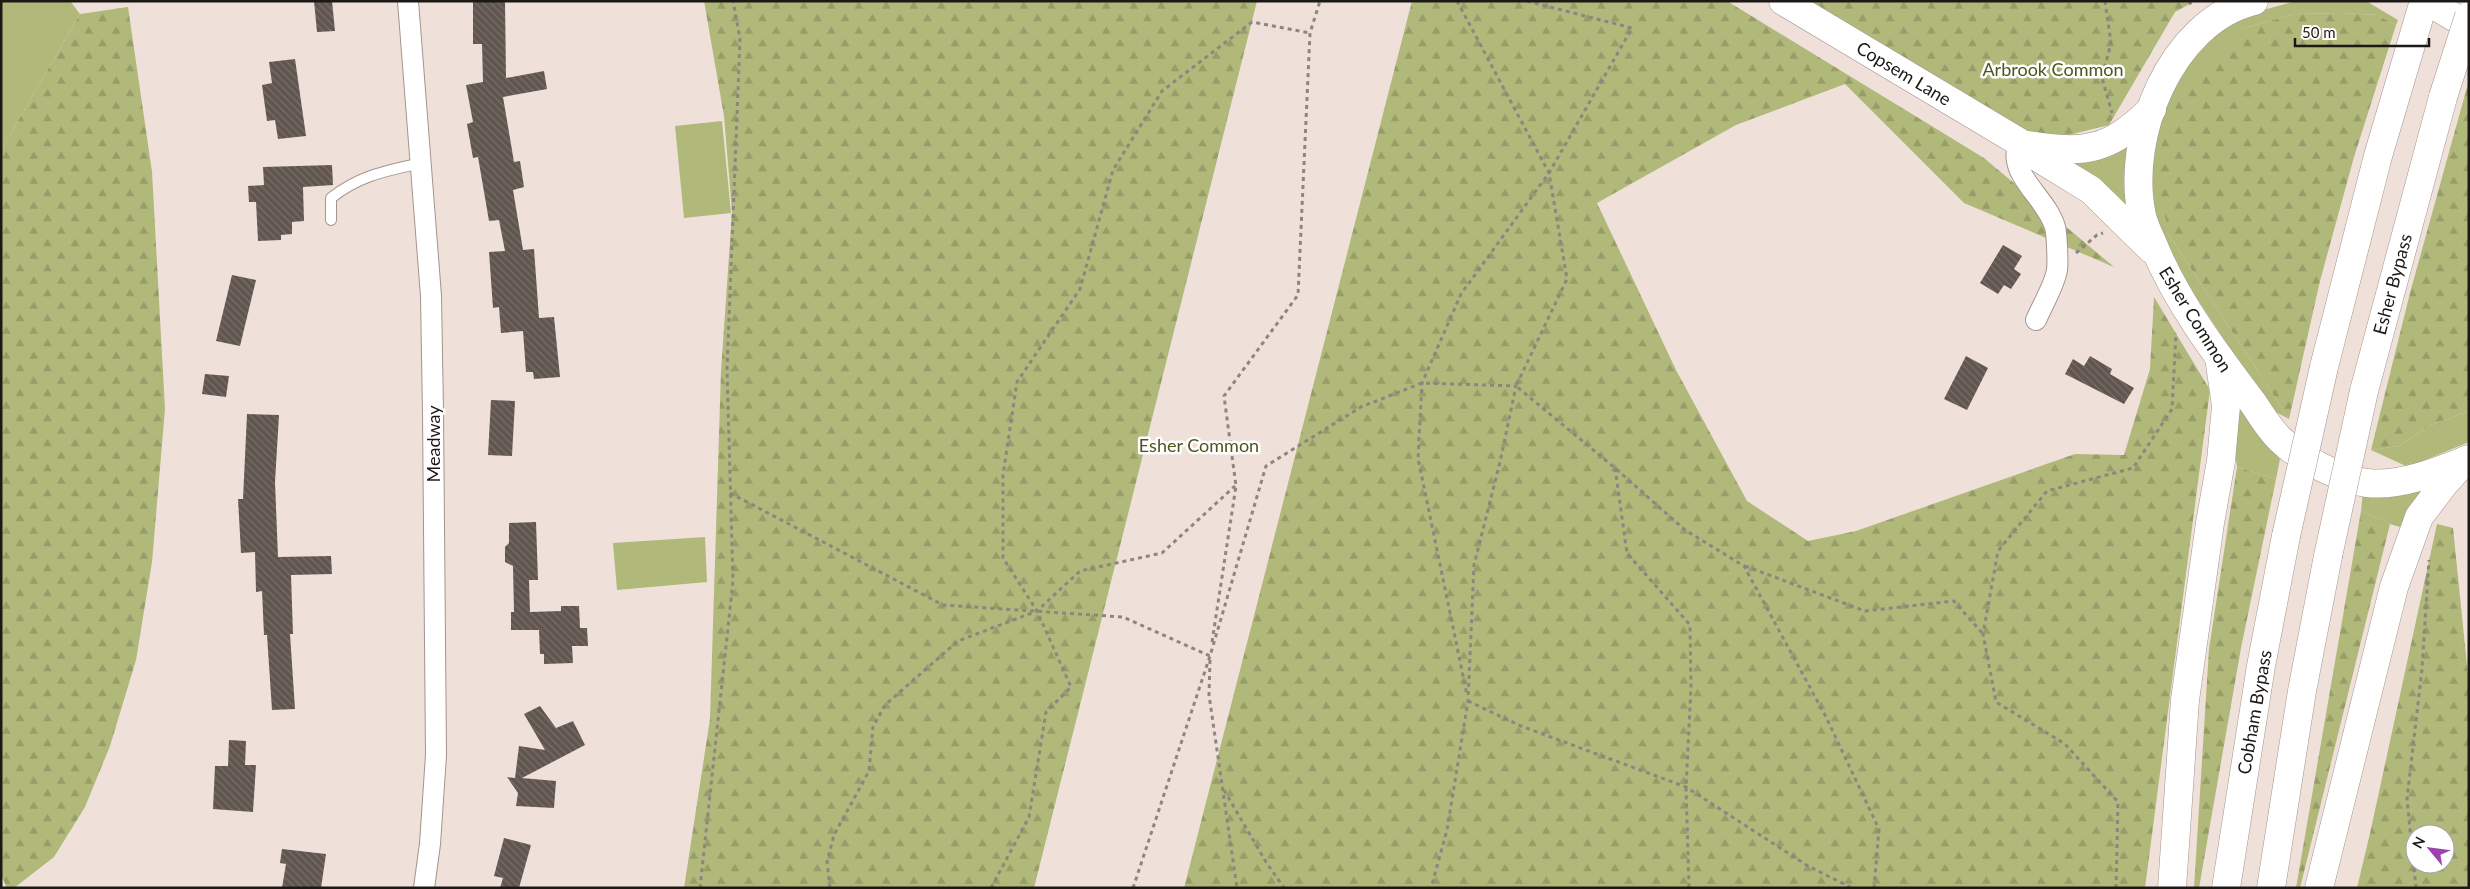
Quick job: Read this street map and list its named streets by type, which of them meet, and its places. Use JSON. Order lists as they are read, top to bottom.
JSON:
{
  "streets": {
    "main road": [
      "Copsem Lane",
      "Esher Bypass",
      "Esher Common",
      "Cobham Bypass"
    ],
    "street": ["Meadway"]
  },
  "crossings": [
    ["Copsem Lane", "Esher Common"]
  ],
  "parks": ["Arbrook Common", "Esher Common"],
  "scale_bar": "50 m",
  "north": "top left"
}
